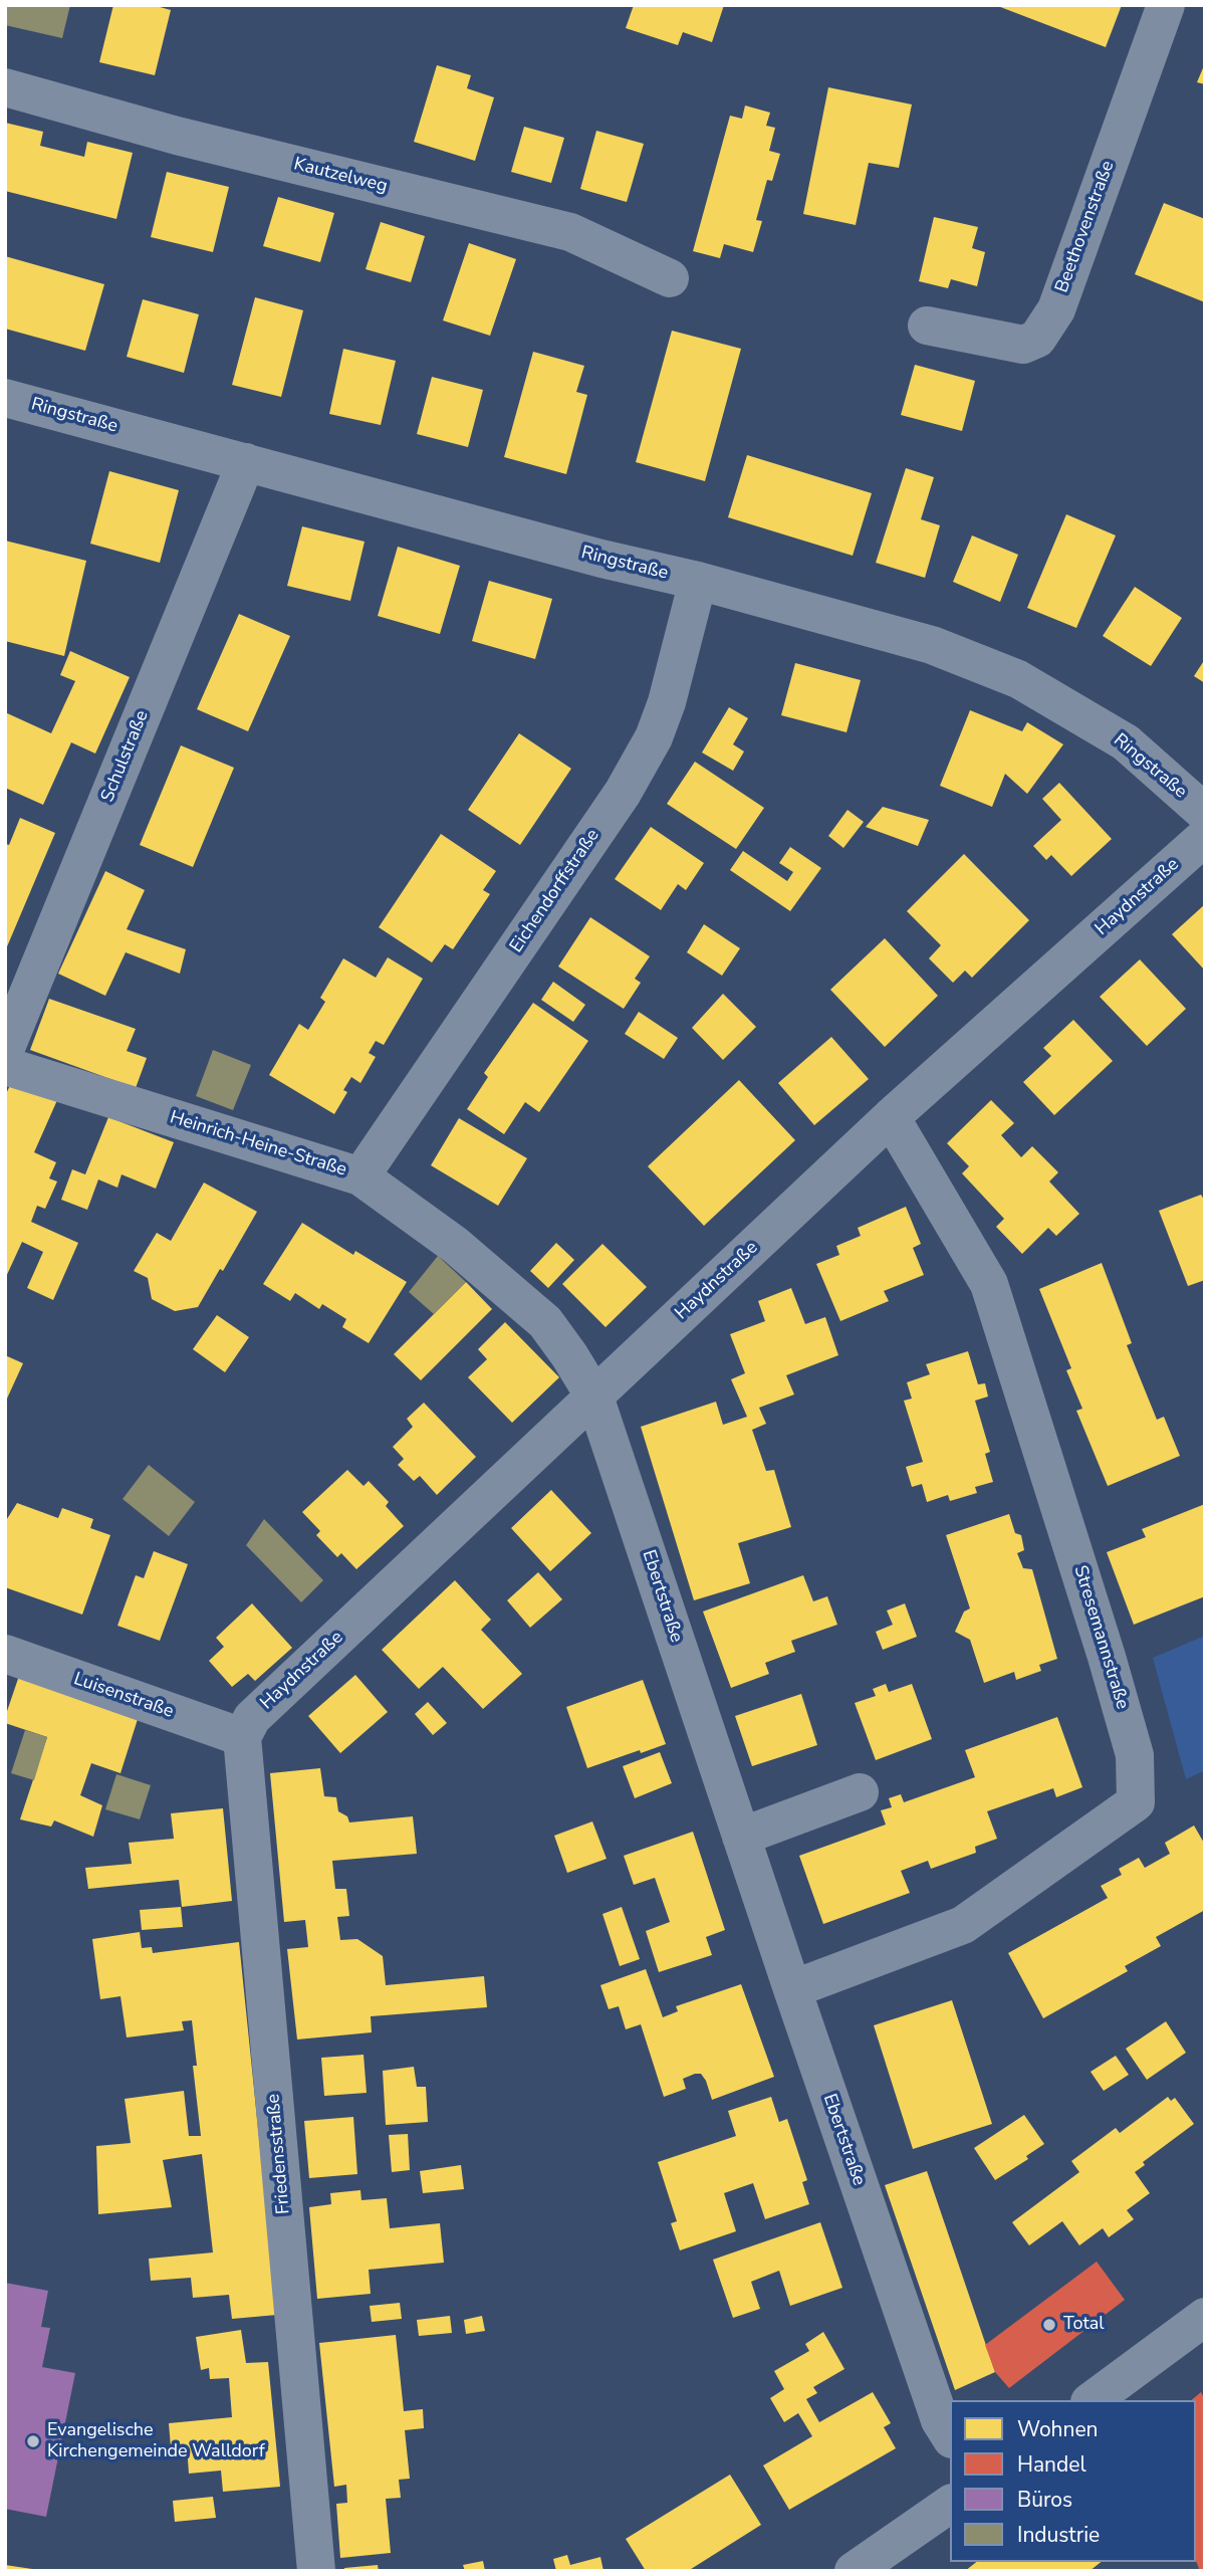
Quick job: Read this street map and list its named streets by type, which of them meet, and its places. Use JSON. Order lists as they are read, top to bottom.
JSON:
{
  "streets": {
    "street": [
      "Kautzelweg",
      "Beethovenstraße",
      "Ringstraße",
      "Schulstraße",
      "Eichendorffstraße",
      "Haydnstraße",
      "Heinrich-Heine-Straße",
      "Ebertstraße",
      "Stresemannstraße",
      "Luisenstraße",
      "Friedensstraße"
    ]
  },
  "crossings": [
    ["Ringstraße", "Schulstraße"],
    ["Ringstraße", "Eichendorffstraße"],
    ["Eichendorffstraße", "Heinrich-Heine-Straße"],
    ["Haydnstraße", "Heinrich-Heine-Straße"],
    ["Haydnstraße", "Ebertstraße"],
    ["Haydnstraße", "Stresemannstraße"],
    ["Haydnstraße", "Luisenstraße"],
    ["Haydnstraße", "Friedensstraße"],
    ["Heinrich-Heine-Straße", "Ebertstraße"],
    ["Ebertstraße", "Stresemannstraße"],
    ["Luisenstraße", "Friedensstraße"]
  ],
  "places": ["Total", "Evangelische Kirchengemeinde Walldorf"],
  "legend": [
    "Wohnen",
    "Handel",
    "Büros",
    "Industrie"
  ]
}
